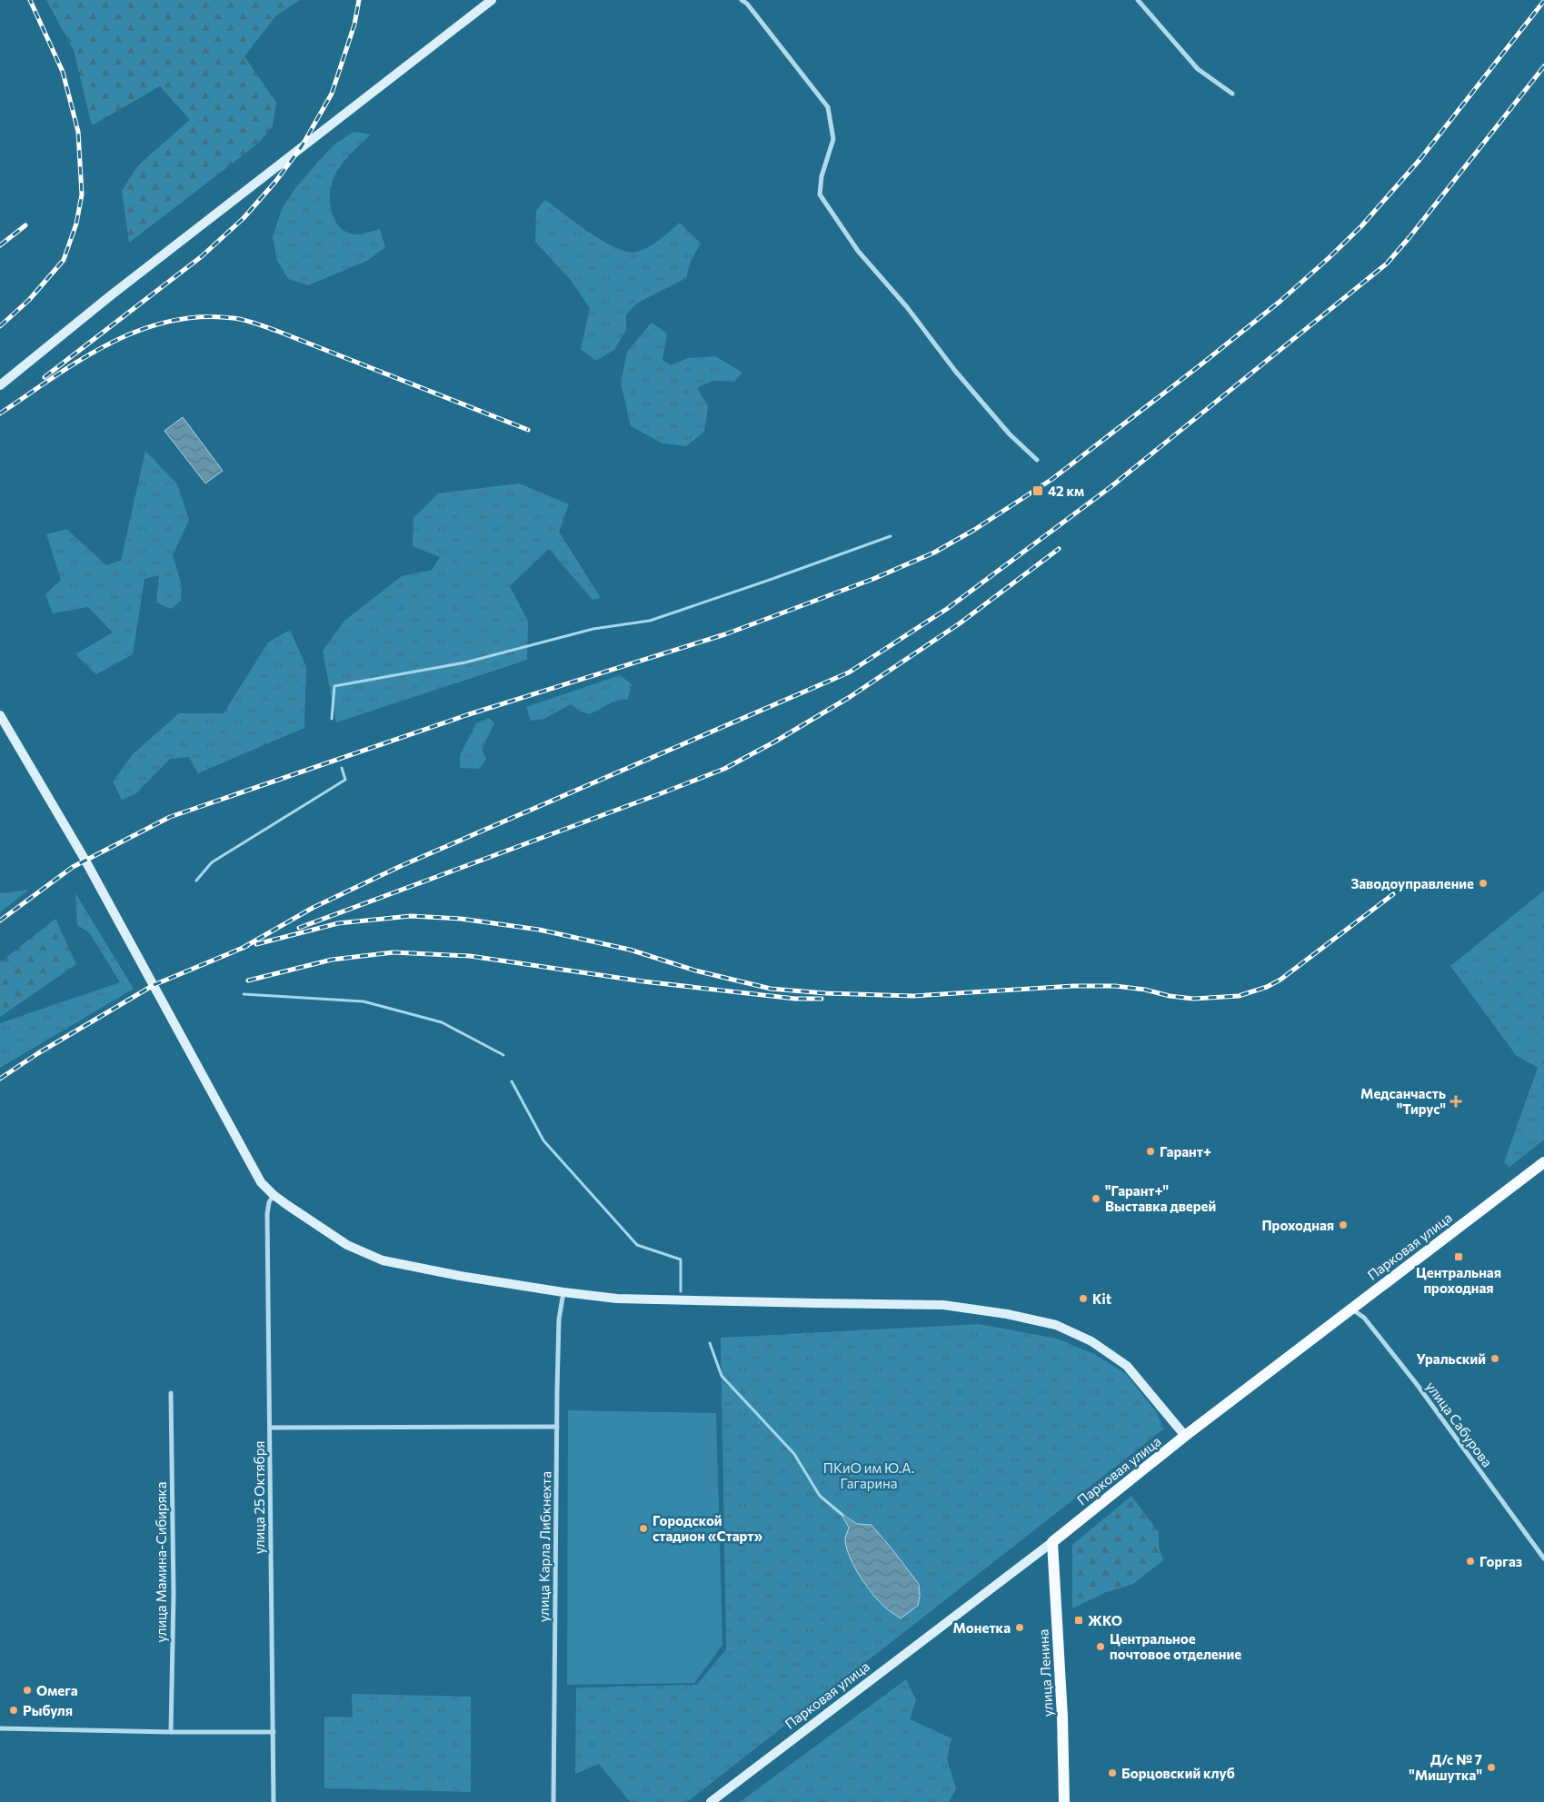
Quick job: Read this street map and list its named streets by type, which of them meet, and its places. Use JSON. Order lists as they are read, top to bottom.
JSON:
{
  "streets": {
    "main road": ["Парковая улица", "улица Ленина"],
    "street": [
      "улица Сабурова",
      "улица 25 Октября",
      "улица Карла Либкнехта",
      "улица Мамина-Сибиряка"
    ]
  },
  "crossings": [
    ["Парковая улица", "улица Сабурова"],
    ["Парковая улица", "улица Ленина"]
  ],
  "parks": ["ПКиО им Ю.А. Гагарина"],
  "places": {
    "transit": ["42 км", "Центральная проходная", "ЖКО"],
    "other": [
      "Заводоуправление",
      "Гарант+",
      "\"Гарант+\" Выставка дверей",
      "Проходная",
      "Kit",
      "Уральский",
      "Городской стадион «Старт»",
      "Горгаз",
      "Монетка",
      "Центральное почтовое отделение",
      "Омега",
      "Рыбуля",
      "Д/с № 7 \"Мишутка\"",
      "Борцовский клуб"
    ],
    "health": ["Медсанчасть \"Тирус\""]
  }
}
